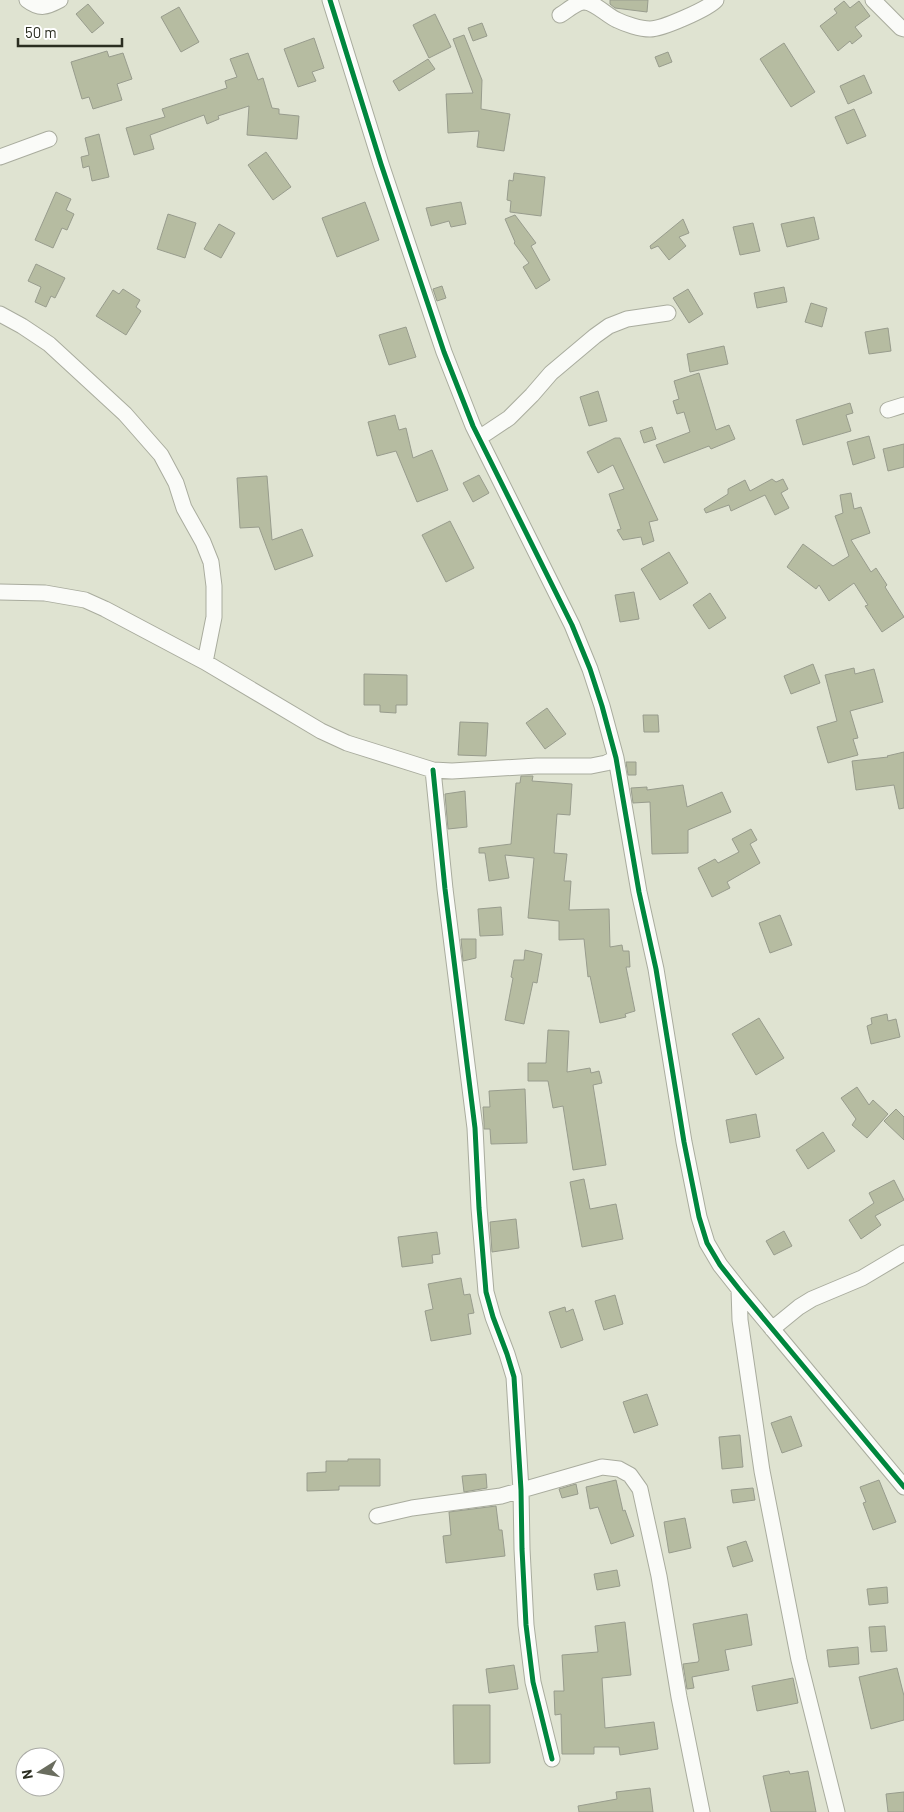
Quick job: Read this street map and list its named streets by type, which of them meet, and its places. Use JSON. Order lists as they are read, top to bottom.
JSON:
{
  "scale_bar": "50 m",
  "north": "left"
}
